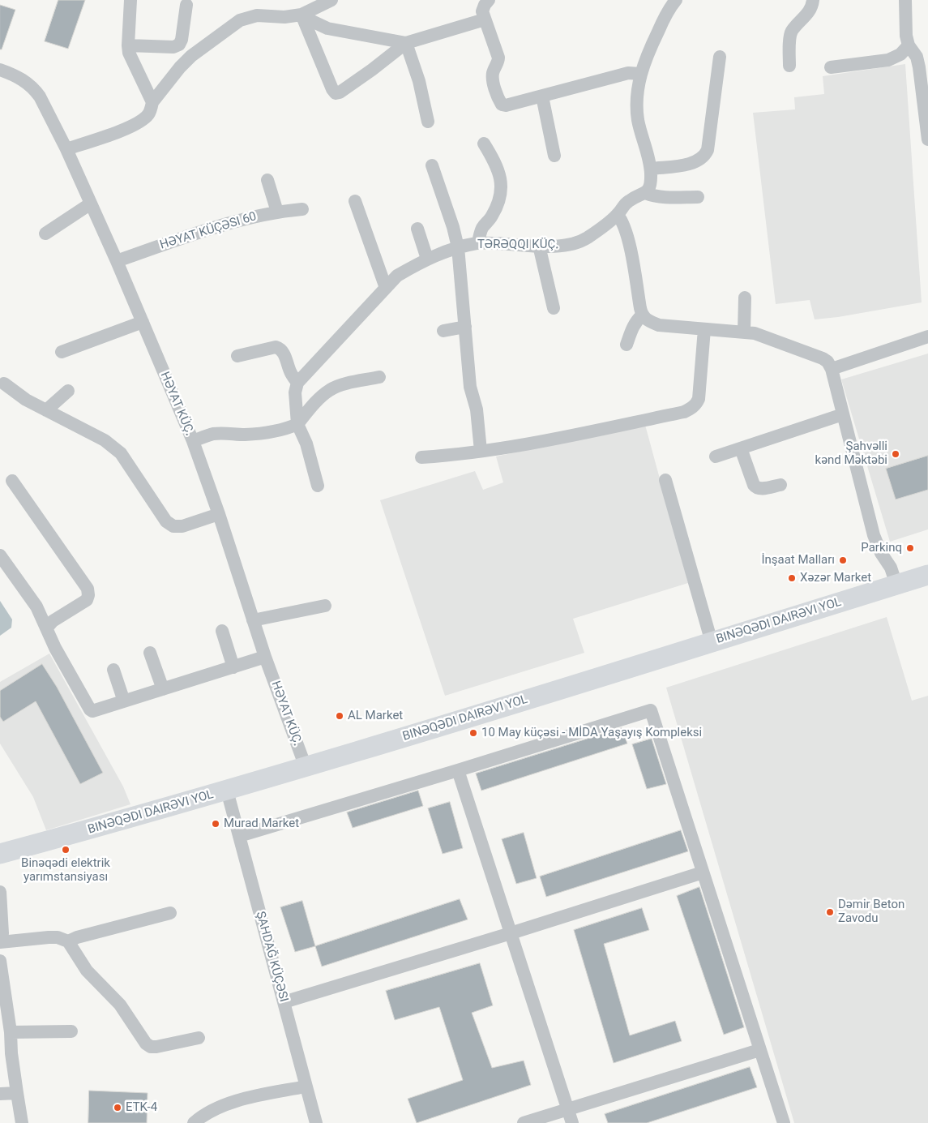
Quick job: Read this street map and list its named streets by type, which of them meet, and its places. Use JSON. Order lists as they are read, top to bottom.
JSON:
{
  "streets": {
    "main road": ["BINƏQƏDI DAIRƏVI YOL"],
    "street": [
      "HƏYAT KÜÇƏSI 60",
      "TƏRƏQQI KÜÇ.",
      "HƏYAT KÜÇ.",
      "ŞAHDAĞ KÜÇƏSI"
    ]
  },
  "crossings": [
    ["HƏYAT KÜÇƏSI 60", "HƏYAT KÜÇ."],
    ["HƏYAT KÜÇ.", "BINƏQƏDI DAIRƏVI YOL"],
    ["BINƏQƏDI DAIRƏVI YOL", "ŞAHDAĞ KÜÇƏSI"]
  ],
  "places": [
    "Şahvəlli kənd Məktəbi",
    "Parkinq",
    "İnşaat Malları",
    "Xəzər Market",
    "AL Market",
    "10 May küçəsi - MİDA Yaşayış Kompleksi",
    "Murad Market",
    "Binəqədi elektrik yarımstansiyası",
    "Dəmir Beton Zavodu",
    "ETK-4"
  ]
}
